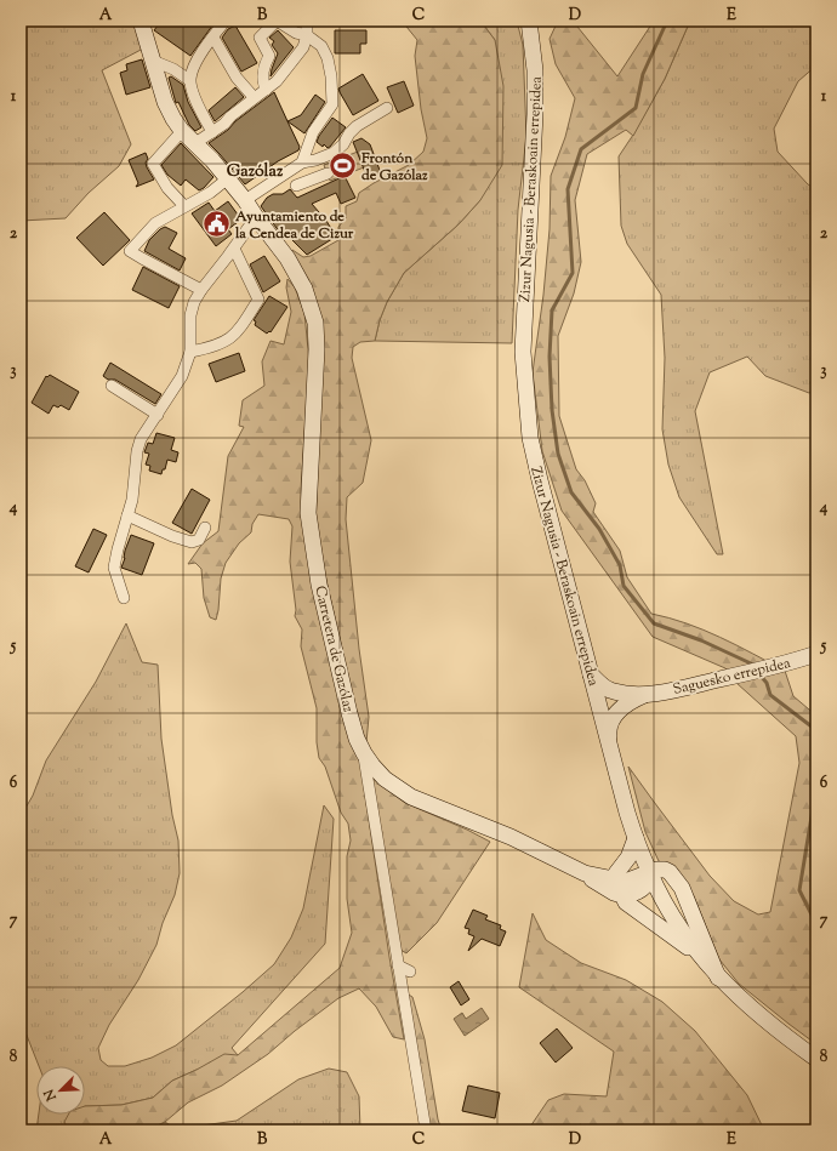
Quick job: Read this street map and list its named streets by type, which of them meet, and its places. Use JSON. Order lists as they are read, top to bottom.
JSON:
{
  "streets": {
    "street": ["Zizur Nagusia - Beraskoain errepidea", "Carretera de Gazólaz", "Saguesko errepidea"]
  },
  "districts": ["Gazólaz"],
  "places": {
    "sports": ["Frontón de Gazólaz"],
    "public building": ["Ayuntamiento de la Cendea de Cizur"]
  },
  "north": "bottom left",
  "grid": {
    "columns": [
      "A",
      "B",
      "C",
      "D",
      "E"
    ],
    "rows": [
      "1",
      "2",
      "3",
      "4",
      "5",
      "6",
      "7",
      "8"
    ]
  }
}
